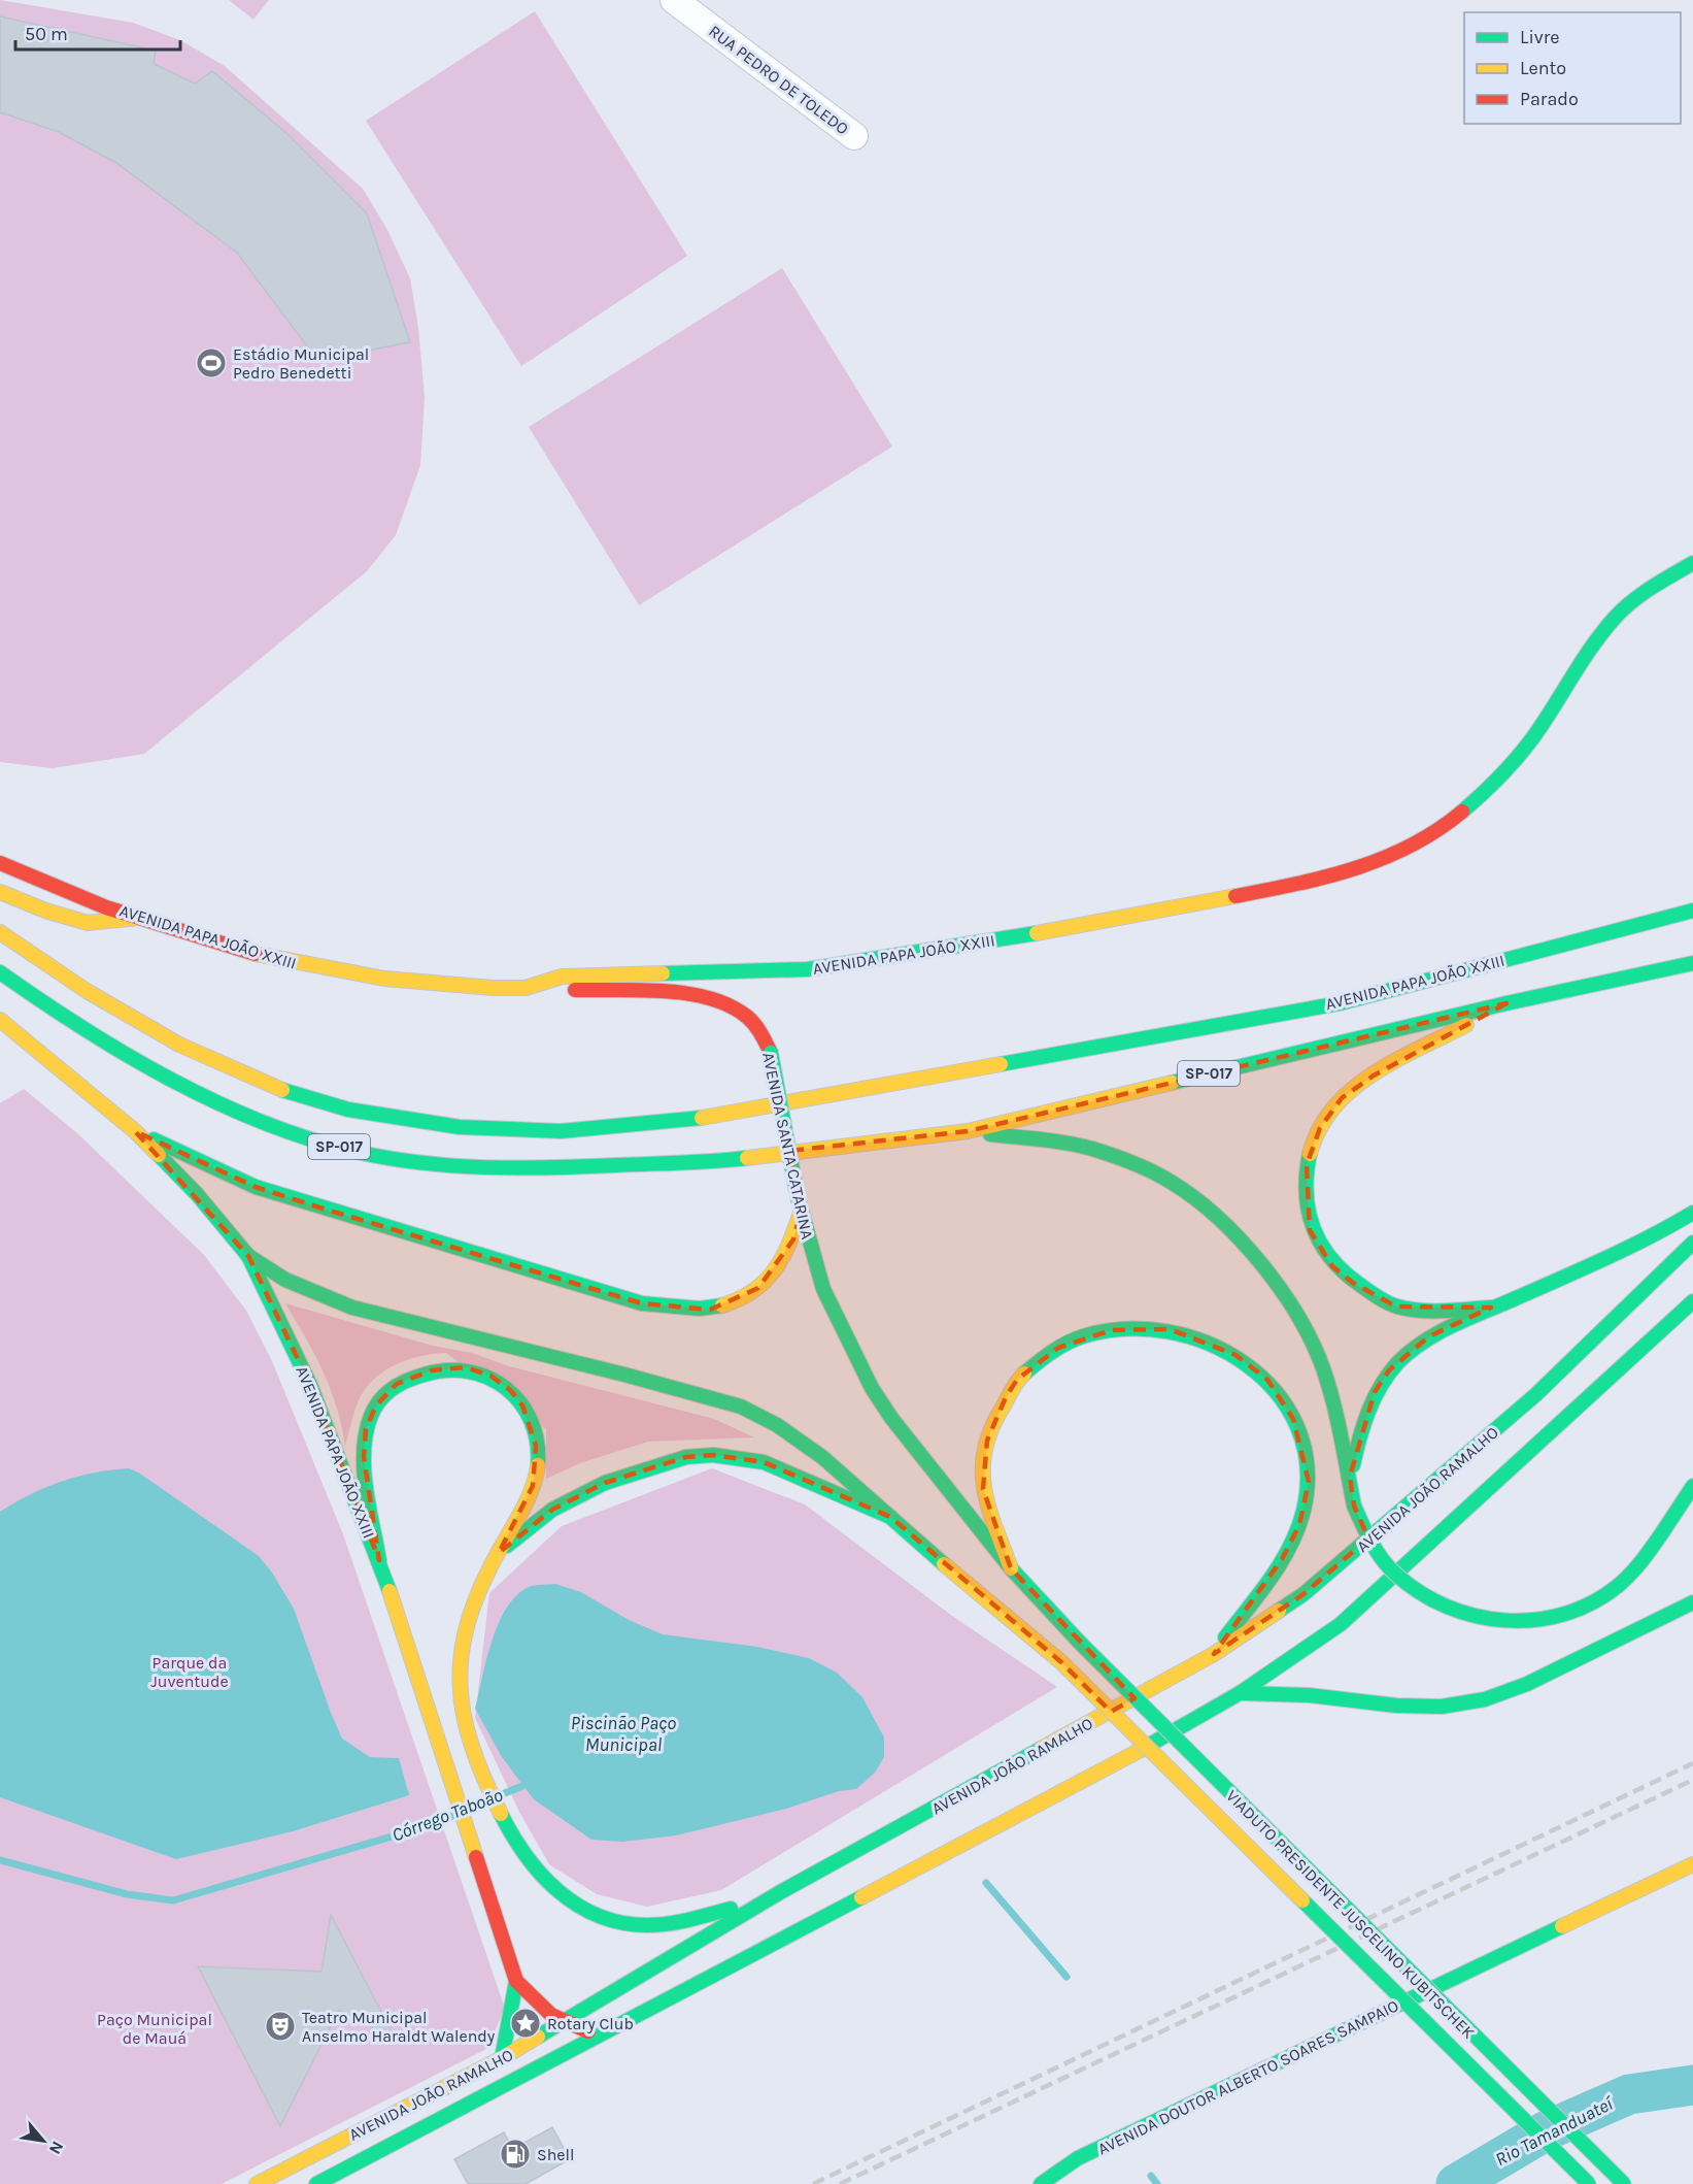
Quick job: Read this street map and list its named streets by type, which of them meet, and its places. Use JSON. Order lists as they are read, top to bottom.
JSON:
{
  "streets": {
    "main road": [
      "AVENIDA PAPA JOÃO XXIII",
      "SP-017",
      "AVENIDA SANTA CATARINA",
      "AVENIDA JOÃO RAMALHO",
      "VIADUTO PRESIDENTE JUSCELINO KUBITSCHEK",
      "AVENIDA DOUTOR ALBERTO SOARES SAMPAIO"
    ],
    "street": ["RUA PEDRO DE TOLEDO"]
  },
  "crossings": [
    ["AVENIDA PAPA JOÃO XXIII", "AVENIDA SANTA CATARINA"],
    ["AVENIDA PAPA JOÃO XXIII", "AVENIDA JOÃO RAMALHO"],
    ["AVENIDA SANTA CATARINA", "VIADUTO PRESIDENTE JUSCELINO KUBITSCHEK"]
  ],
  "water": ["Piscinão Paço Municipal", "Córrego Taboão", "Rio Tamanduateí"],
  "parks": ["Parque da Juventude", "Paço Municipal de Mauá"],
  "places": {
    "sports": ["Estádio Municipal Pedro Benedetti"],
    "place": ["Rotary Club"],
    "theatre": ["Teatro Municipal Anselmo Haraldt Walendy"],
    "fuel station": ["Shell"]
  },
  "legend": ["Livre", "Lento", "Parado"],
  "scale_bar": "50 m",
  "north": "bottom right"
}
